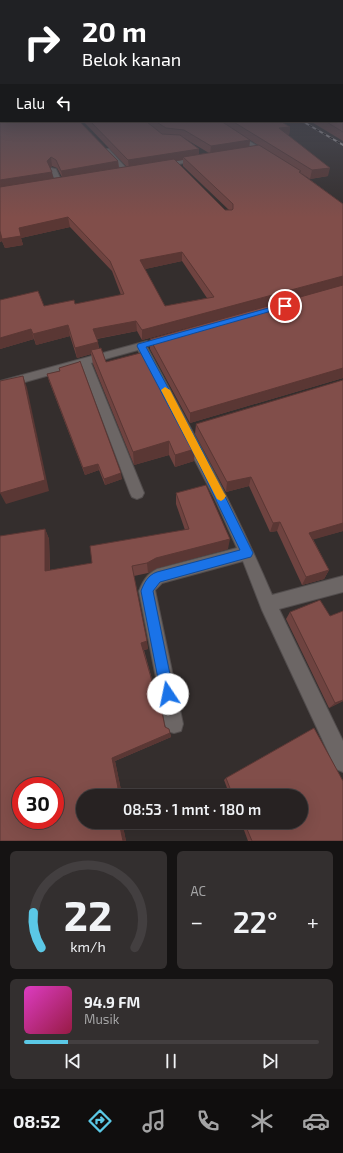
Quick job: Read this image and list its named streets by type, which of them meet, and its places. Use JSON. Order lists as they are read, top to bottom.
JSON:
{
  "page": {
    "turn": ["20 m", "Belok kanan"],
    "then": "Lalu",
    "limit": "30",
    "trip": "08:53 · 1 mnt · 180 m",
    "tile": "AC",
    "heat": ["−", "22°", "+"],
    "song": ["94.9 FM", "Musik"],
    "tabs": "08:52",
    "gauge": ["22", "km/h"]
  }
}
